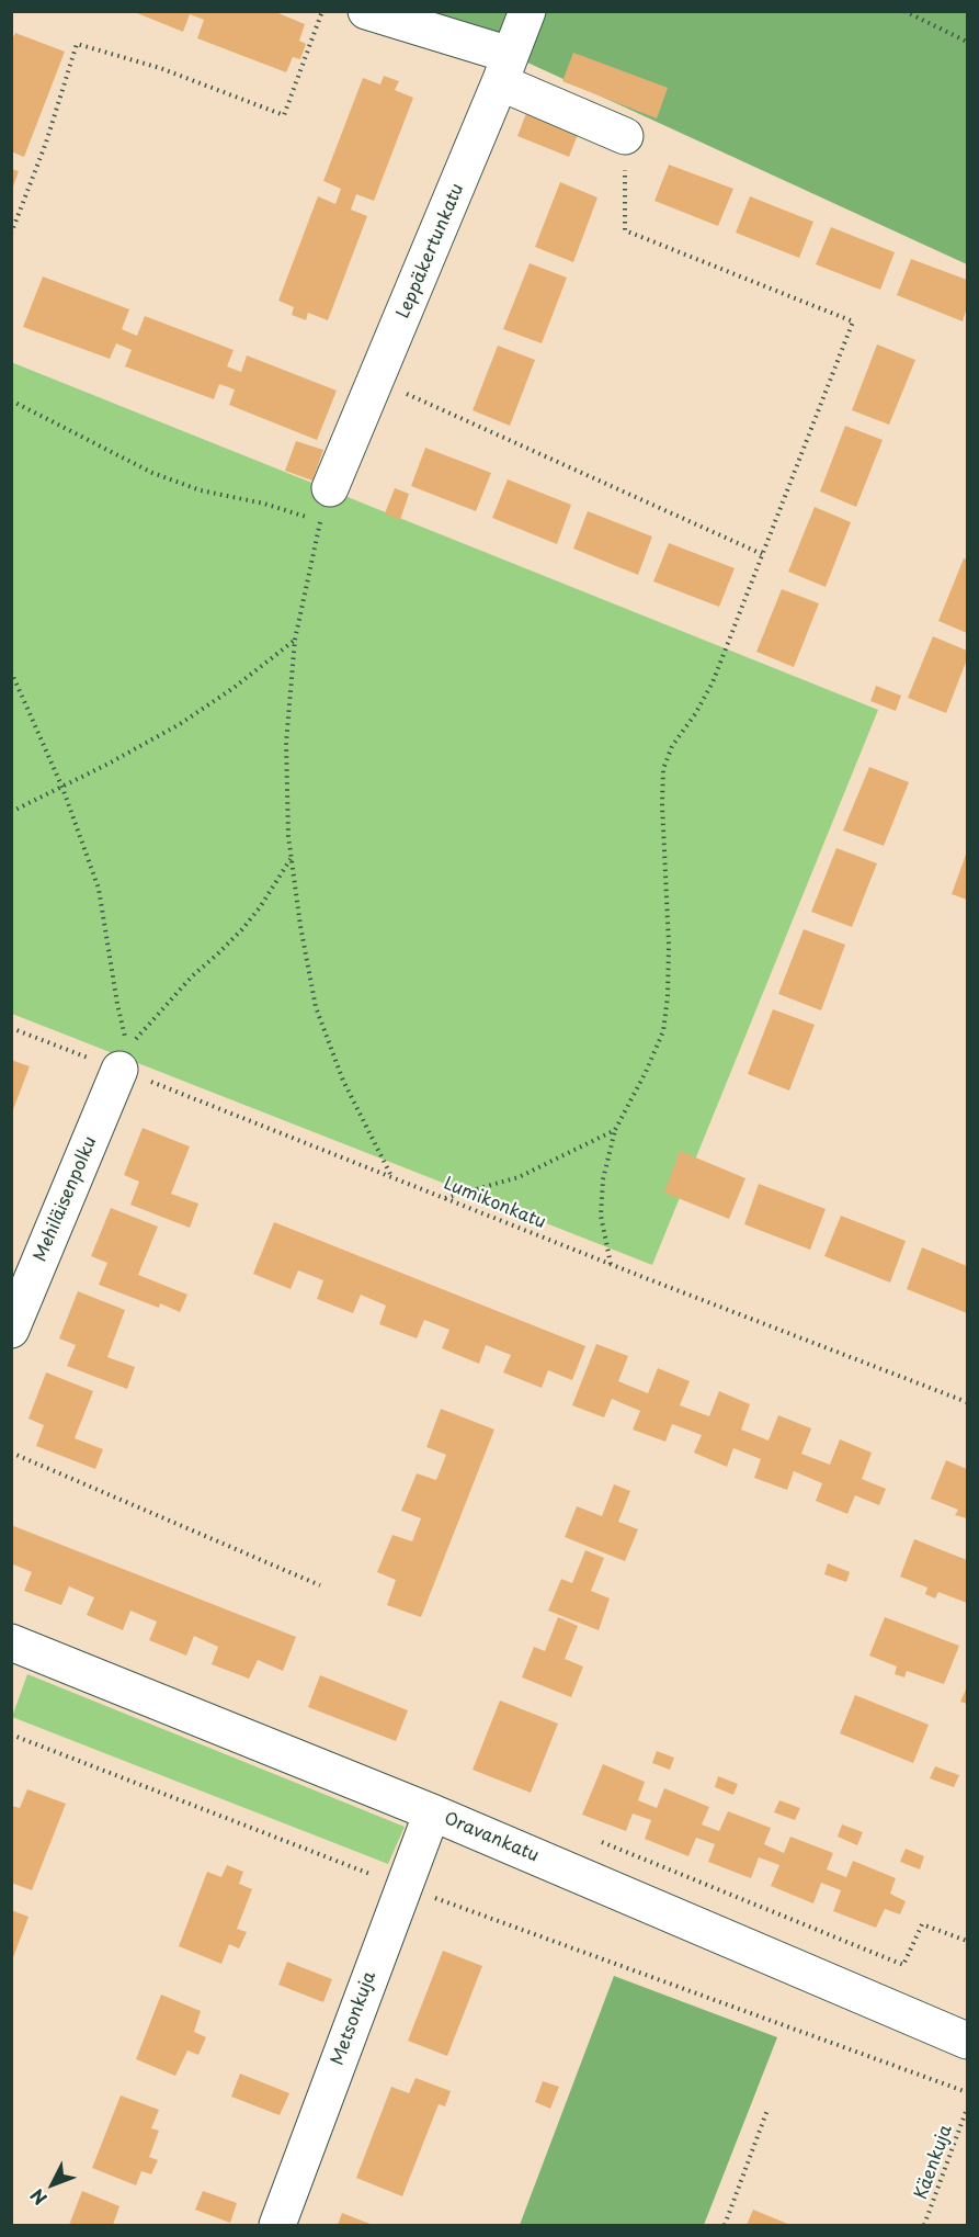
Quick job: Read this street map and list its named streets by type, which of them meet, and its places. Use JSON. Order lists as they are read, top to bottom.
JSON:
{
  "streets": {
    "street": [
      "Leppäkertunkatu",
      "Mehiläisenpolku",
      "Oravankatu",
      "Metsonkuja"
    ],
    "path": ["Lumikonkatu", "Käenkuja"]
  },
  "crossings": [
    ["Mehiläisenpolku", "Lumikonkatu"],
    ["Oravankatu", "Metsonkuja"]
  ],
  "north": "bottom left"
}
